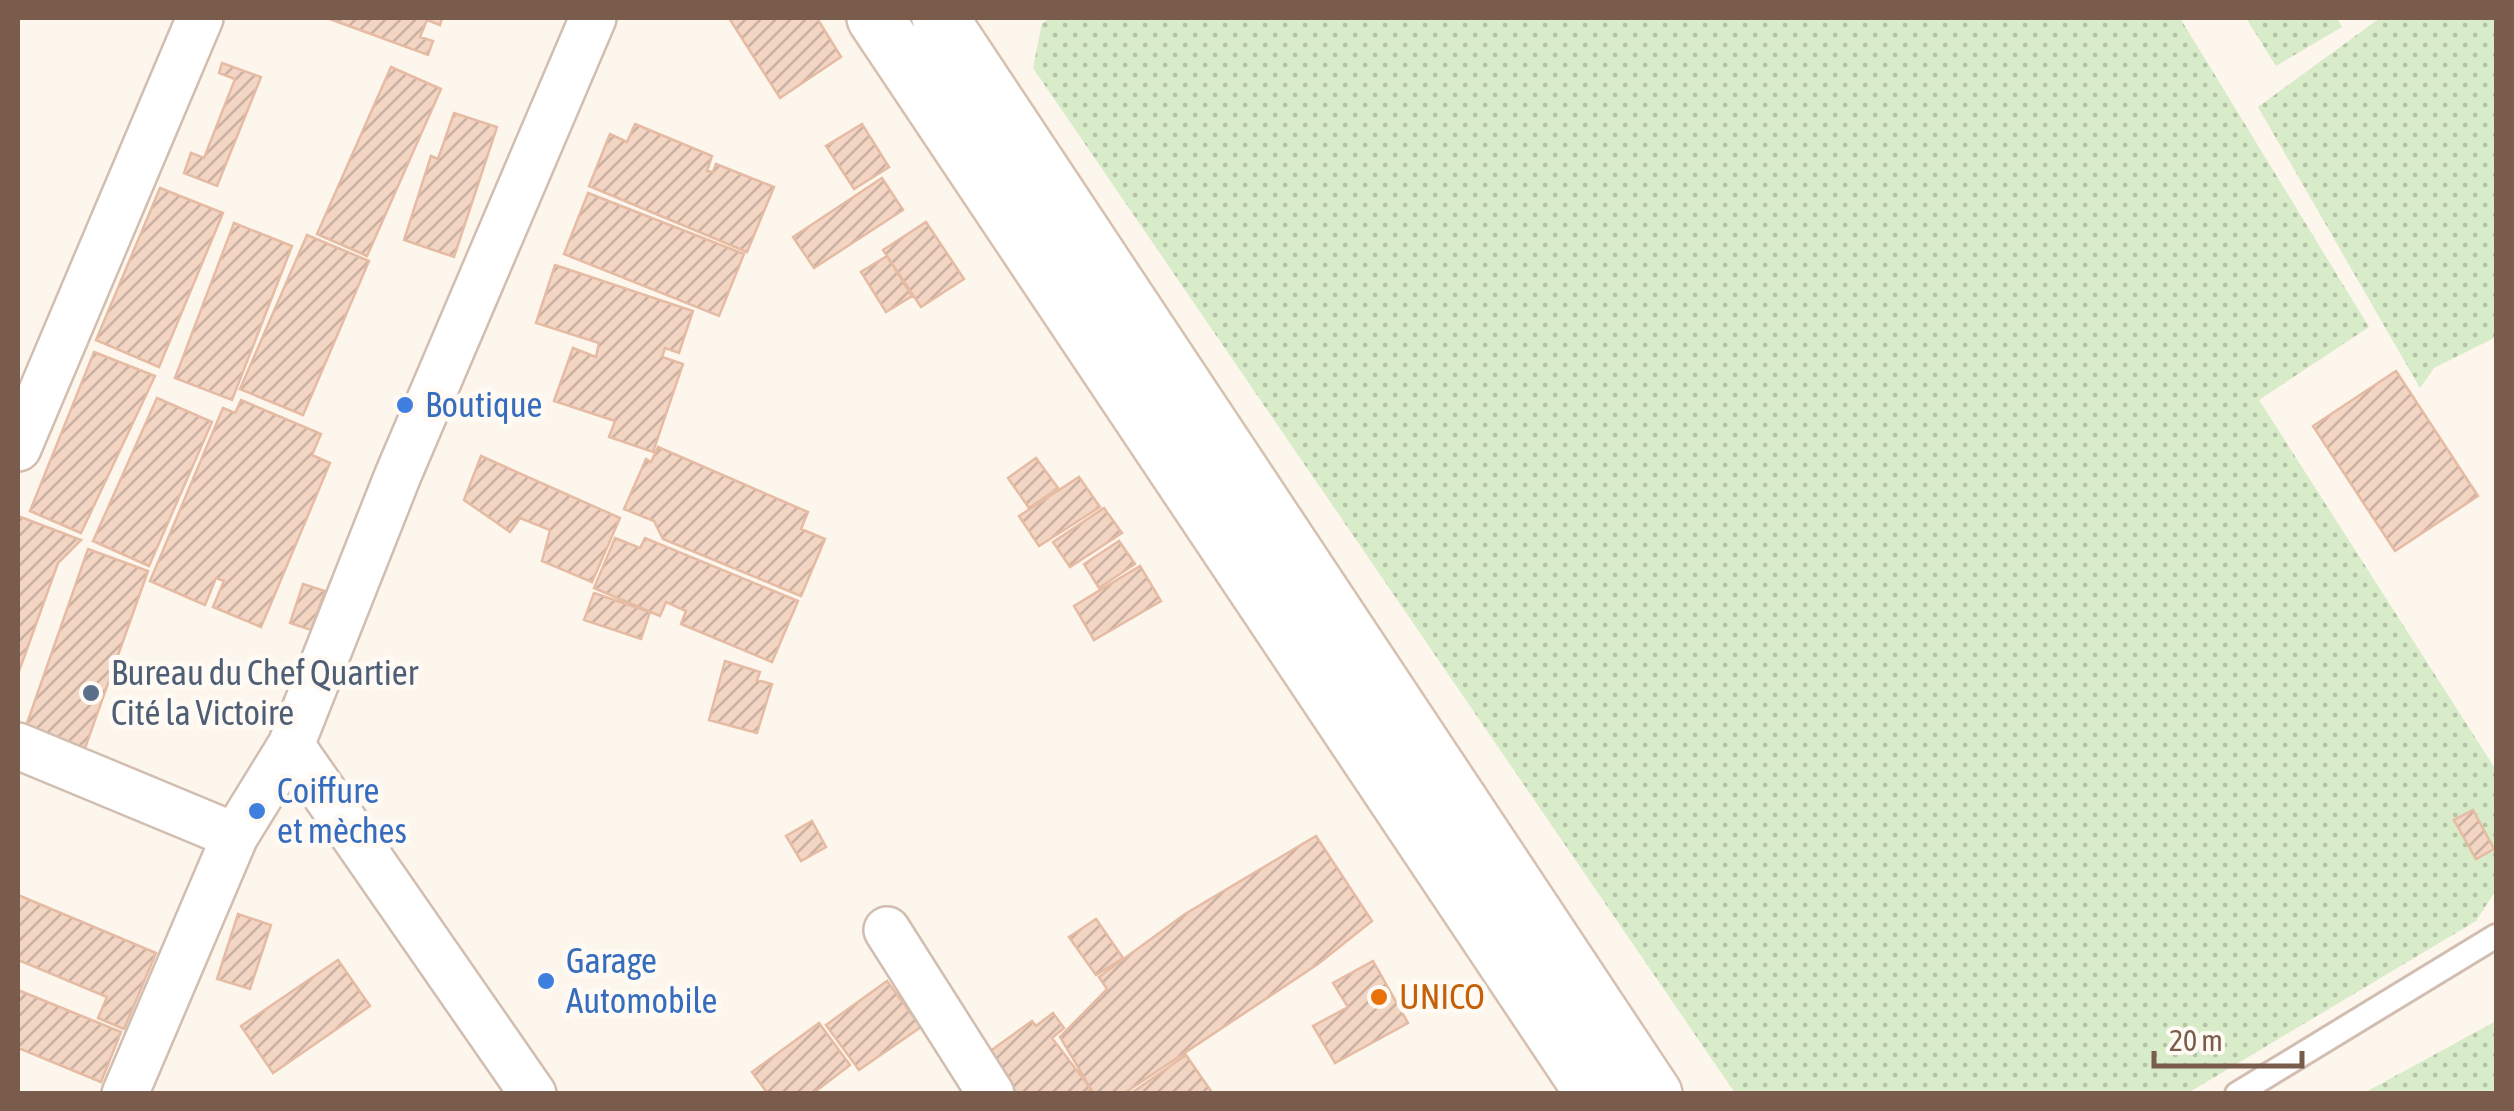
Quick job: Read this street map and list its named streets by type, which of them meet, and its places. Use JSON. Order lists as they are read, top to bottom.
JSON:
{
  "places": [
    "Boutique",
    "Bureau du Chef Quartier Cité la Victoire",
    "Coiffure et mèches",
    "Garage Automobile",
    "UNICO"
  ],
  "scale_bar": "20 m"
}
